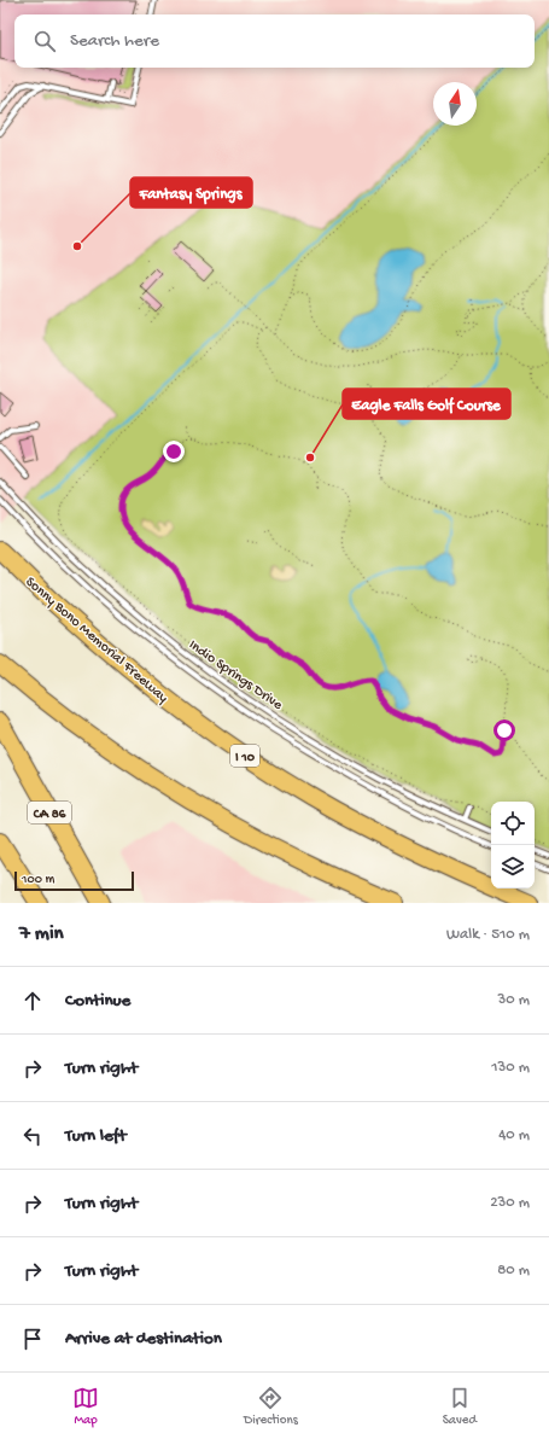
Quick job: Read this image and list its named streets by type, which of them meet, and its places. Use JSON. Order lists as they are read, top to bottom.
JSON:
{
  "streets": {
    "highway": ["Sonny Bono Memorial Freeway", "I 10", "CA 86"],
    "lane": ["Indio Springs Drive"]
  },
  "places": ["Fantasy Springs", "Eagle Falls Golf Course"],
  "scale_bar": "100 m",
  "north": "top",
  "page": {
    "search": "Search here",
    "scale": "100 m",
    "heading": ["7 min", "Walk · 510 m"],
    "list": [
      ["Continue", "30 m"],
      ["Turn right", "130 m"],
      ["Turn left", "40 m"],
      ["Turn right", "230 m"],
      ["Turn right", "80 m"],
      "Arrive at destination"
    ],
    "nav": ["Map", "Directions", "Saved"]
  }
}
